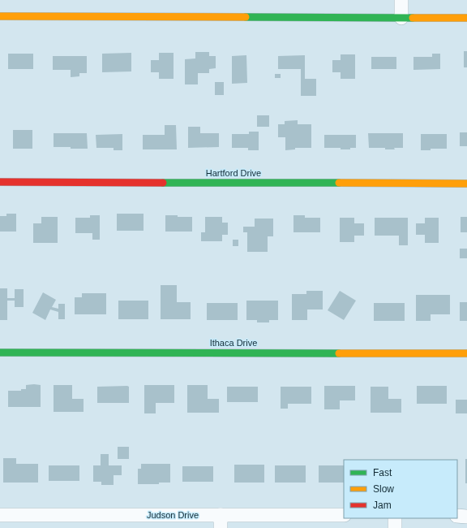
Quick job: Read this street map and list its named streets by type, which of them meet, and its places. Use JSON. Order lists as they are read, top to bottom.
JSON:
{
  "streets": {
    "street": ["Hartford Drive", "Ithaca Drive", "Judson Drive"]
  },
  "legend": ["Fast", "Slow", "Jam"]
}
